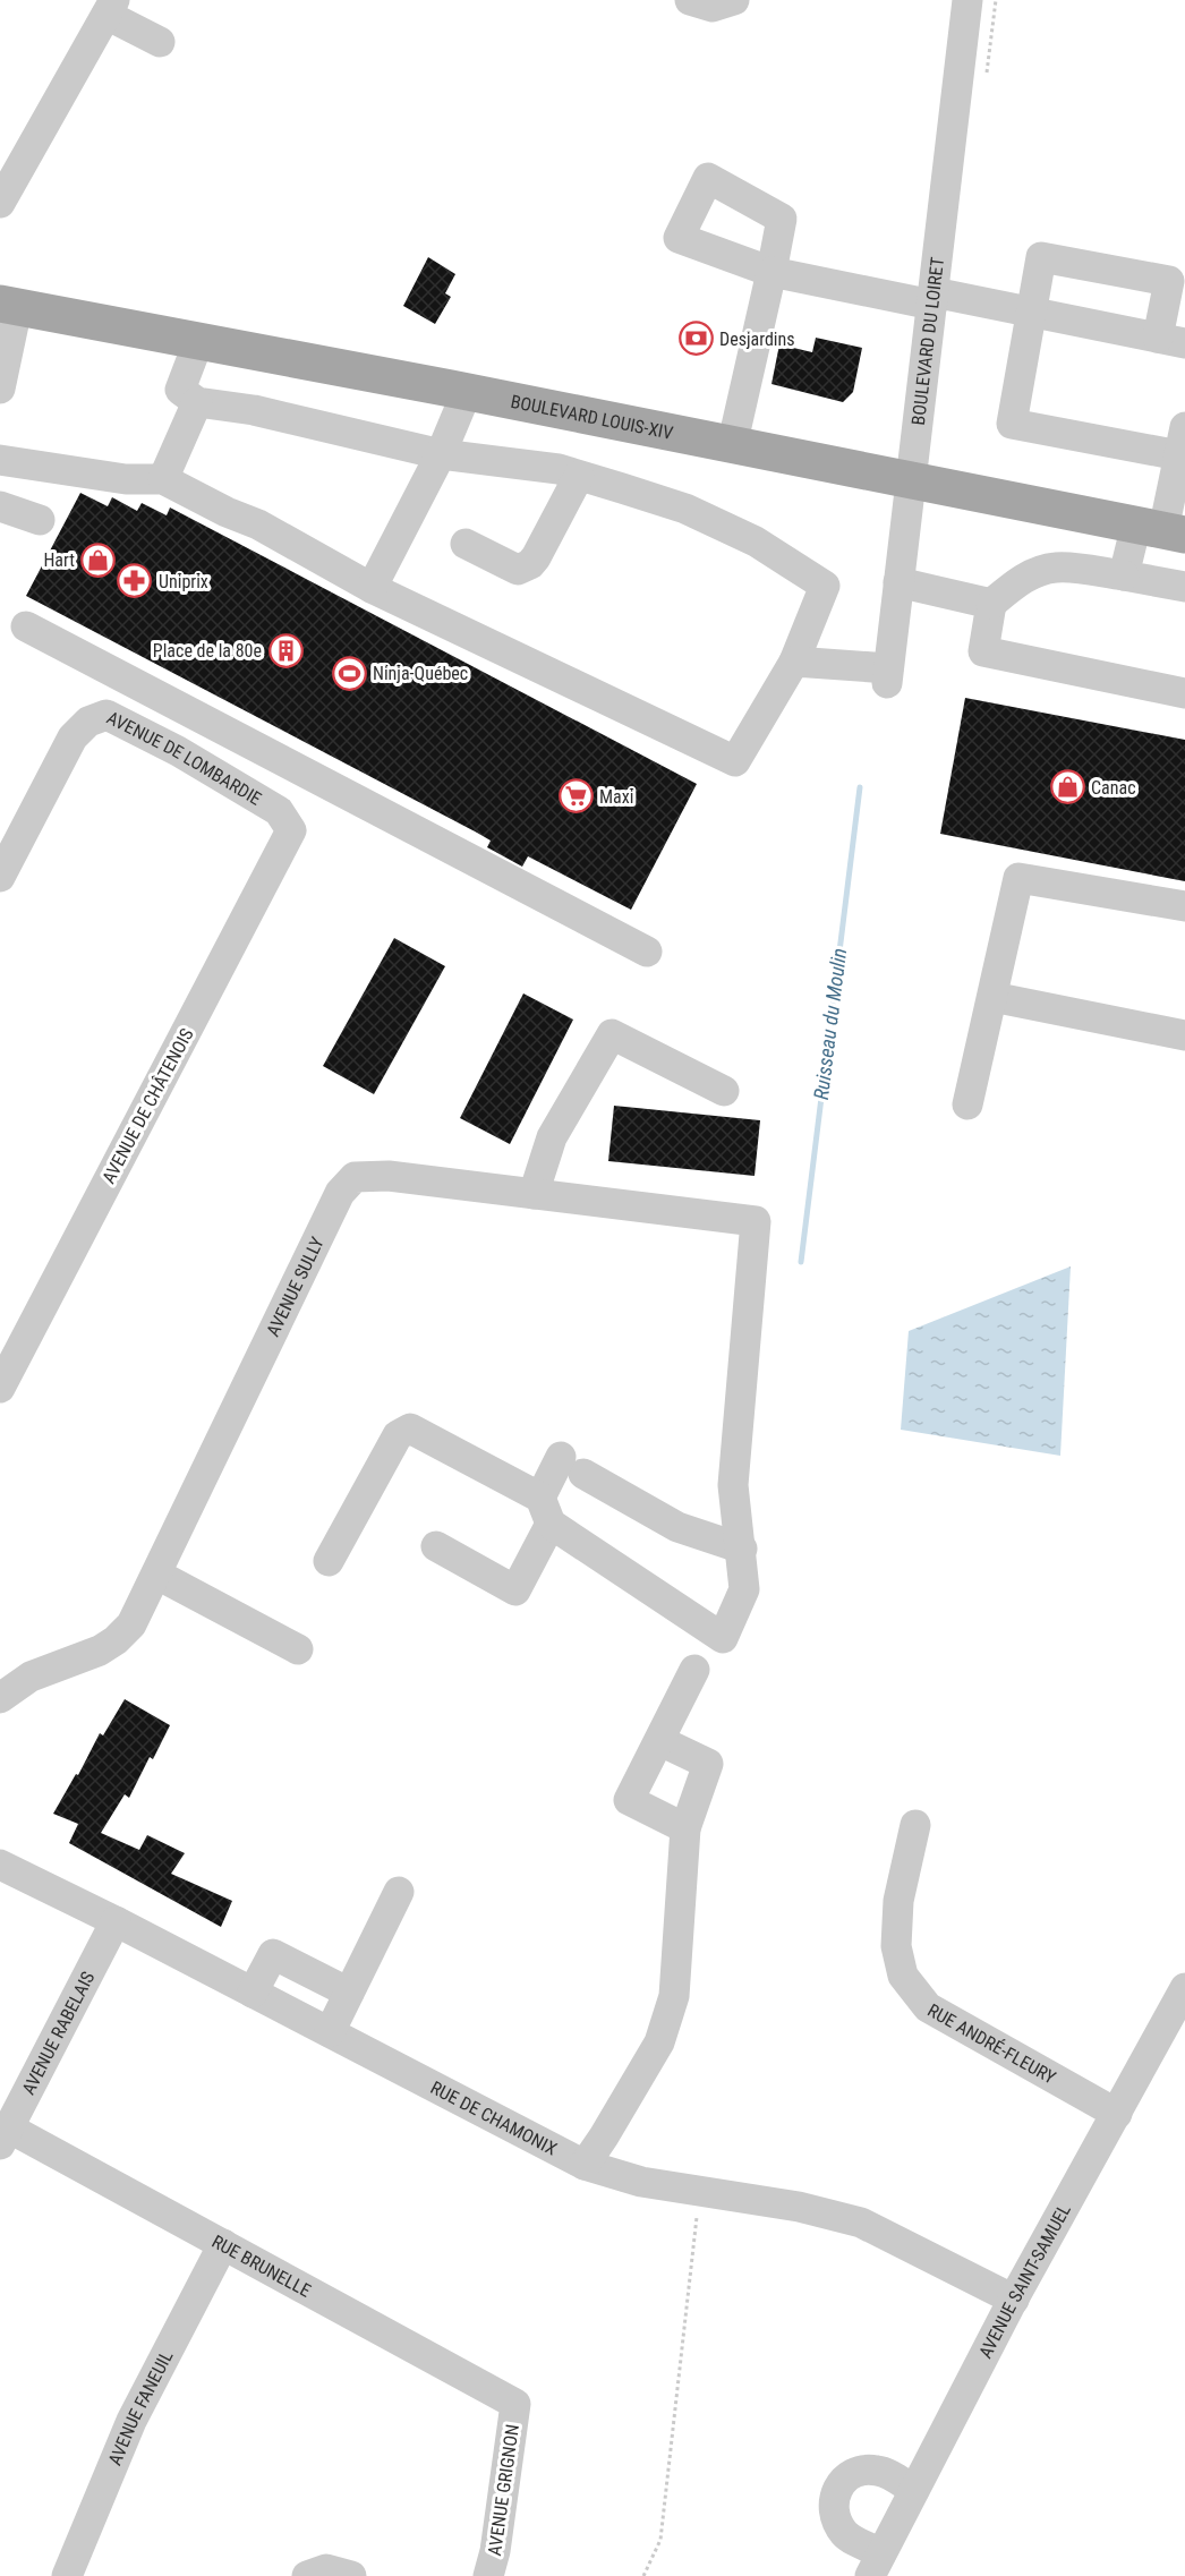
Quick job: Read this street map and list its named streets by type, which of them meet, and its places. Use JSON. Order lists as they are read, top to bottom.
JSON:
{
  "streets": {
    "main road": ["BOULEVARD LOUIS-XIV"],
    "street": [
      "BOULEVARD DU LOIRET",
      "AVENUE DE LOMBARDIE",
      "AVENUE DE CHÂTENOIS",
      "AVENUE SULLY",
      "AVENUE RABELAIS",
      "RUE ANDRÉ-FLEURY",
      "RUE DE CHAMONIX",
      "RUE BRUNELLE",
      "AVENUE SAINT-SAMUEL",
      "AVENUE FANEUIL",
      "AVENUE GRIGNON"
    ]
  },
  "crossings": [
    ["BOULEVARD DU LOIRET", "BOULEVARD LOUIS-XIV"],
    ["AVENUE DE LOMBARDIE", "AVENUE DE CHÂTENOIS"],
    ["AVENUE RABELAIS", "RUE DE CHAMONIX"],
    ["AVENUE RABELAIS", "RUE BRUNELLE"],
    ["RUE ANDRÉ-FLEURY", "AVENUE SAINT-SAMUEL"],
    ["RUE DE CHAMONIX", "AVENUE SAINT-SAMUEL"],
    ["RUE BRUNELLE", "AVENUE FANEUIL"],
    ["RUE BRUNELLE", "AVENUE GRIGNON"]
  ],
  "water": ["Ruisseau du Moulin"],
  "places": {
    "bank": ["Desjardins"],
    "shop": ["Hart", "Canac"],
    "pharmacy": ["Uniprix"],
    "building": ["Place de la 80e"],
    "sports": ["Ninja-Québec"],
    "supermarket": ["Maxi"]
  }
}
